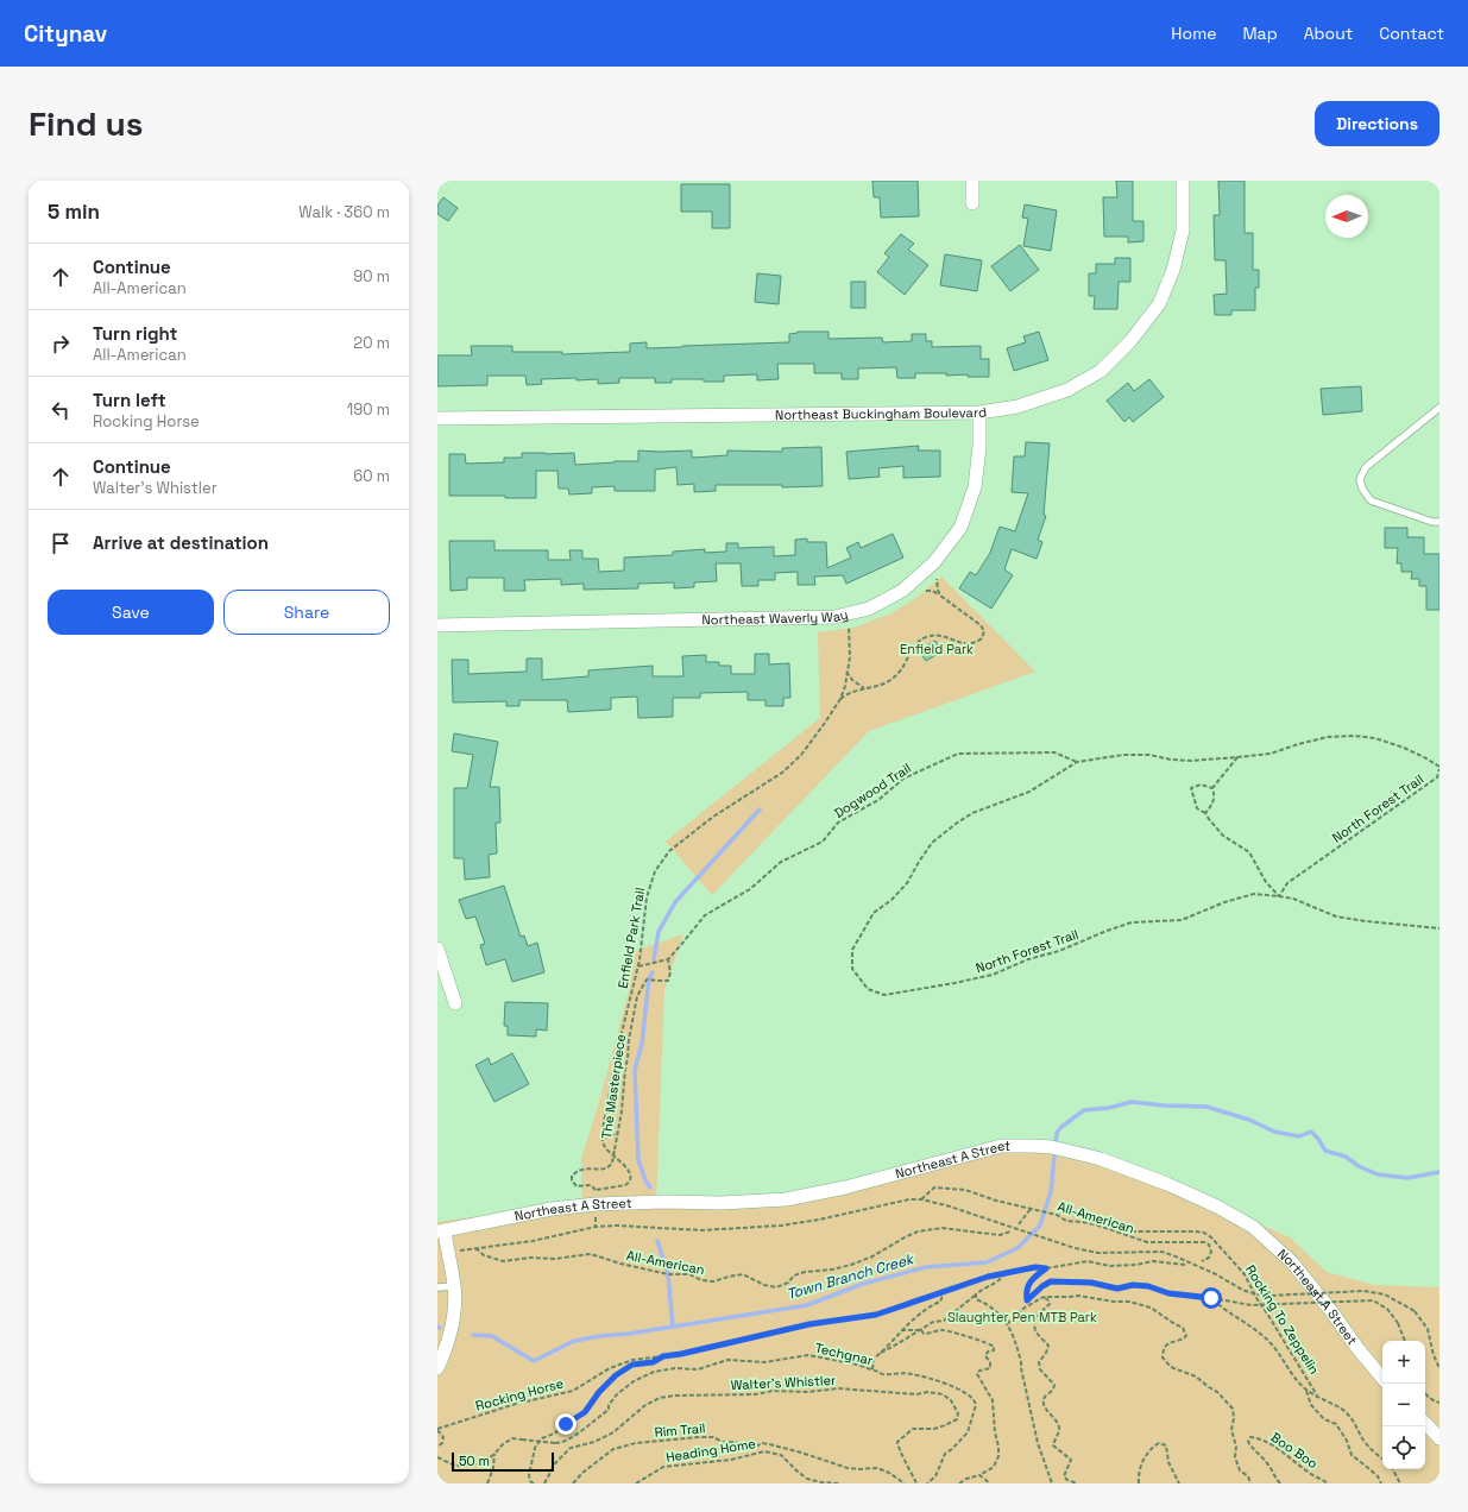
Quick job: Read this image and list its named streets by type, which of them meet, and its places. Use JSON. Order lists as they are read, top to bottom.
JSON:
{
  "streets": {
    "street": ["Northeast Buckingham Boulevard", "Northeast Waverly Way", "Northeast A Street"],
    "path": [
      "Dogwood Trail",
      "North Forest Trail",
      "Enfield Park Trail",
      "The Masterpiece",
      "All-American",
      "Rocking To Zeppelin",
      "Techgnar",
      "Walter's Whistler",
      "Rocking Horse",
      "Rim Trail",
      "Heading Home",
      "Boo Boo"
    ]
  },
  "crossings": [
    ["Northeast Buckingham Boulevard", "Northeast Waverly Way"],
    ["Northeast Waverly Way", "Enfield Park Trail"],
    ["Dogwood Trail", "North Forest Trail"],
    ["Dogwood Trail", "The Masterpiece"],
    ["All-American", "Rocking To Zeppelin"]
  ],
  "water": ["Town Branch Creek"],
  "parks": ["Enfield Park", "Slaughter Pen MTB Park"],
  "scale_bar": "50 m",
  "north": "left",
  "page": {
    "header": "Citynav",
    "nav": [
      "Home",
      "Map",
      "About",
      "Contact"
    ],
    "buttons": [
      "Directions",
      ["Save", "Share"]
    ],
    "title": "Find us",
    "heading": ["5 min", "Walk · 360 m"],
    "list": [
      ["Continue", "All-American", "90 m"],
      ["Turn right", "All-American", "20 m"],
      ["Turn left", "Rocking Horse", "190 m"],
      ["Continue", "Walter's Whistler", "60 m"],
      "Arrive at destination"
    ],
    "map_buttons": ["+", "−"],
    "scale": "50 m"
  }
}
